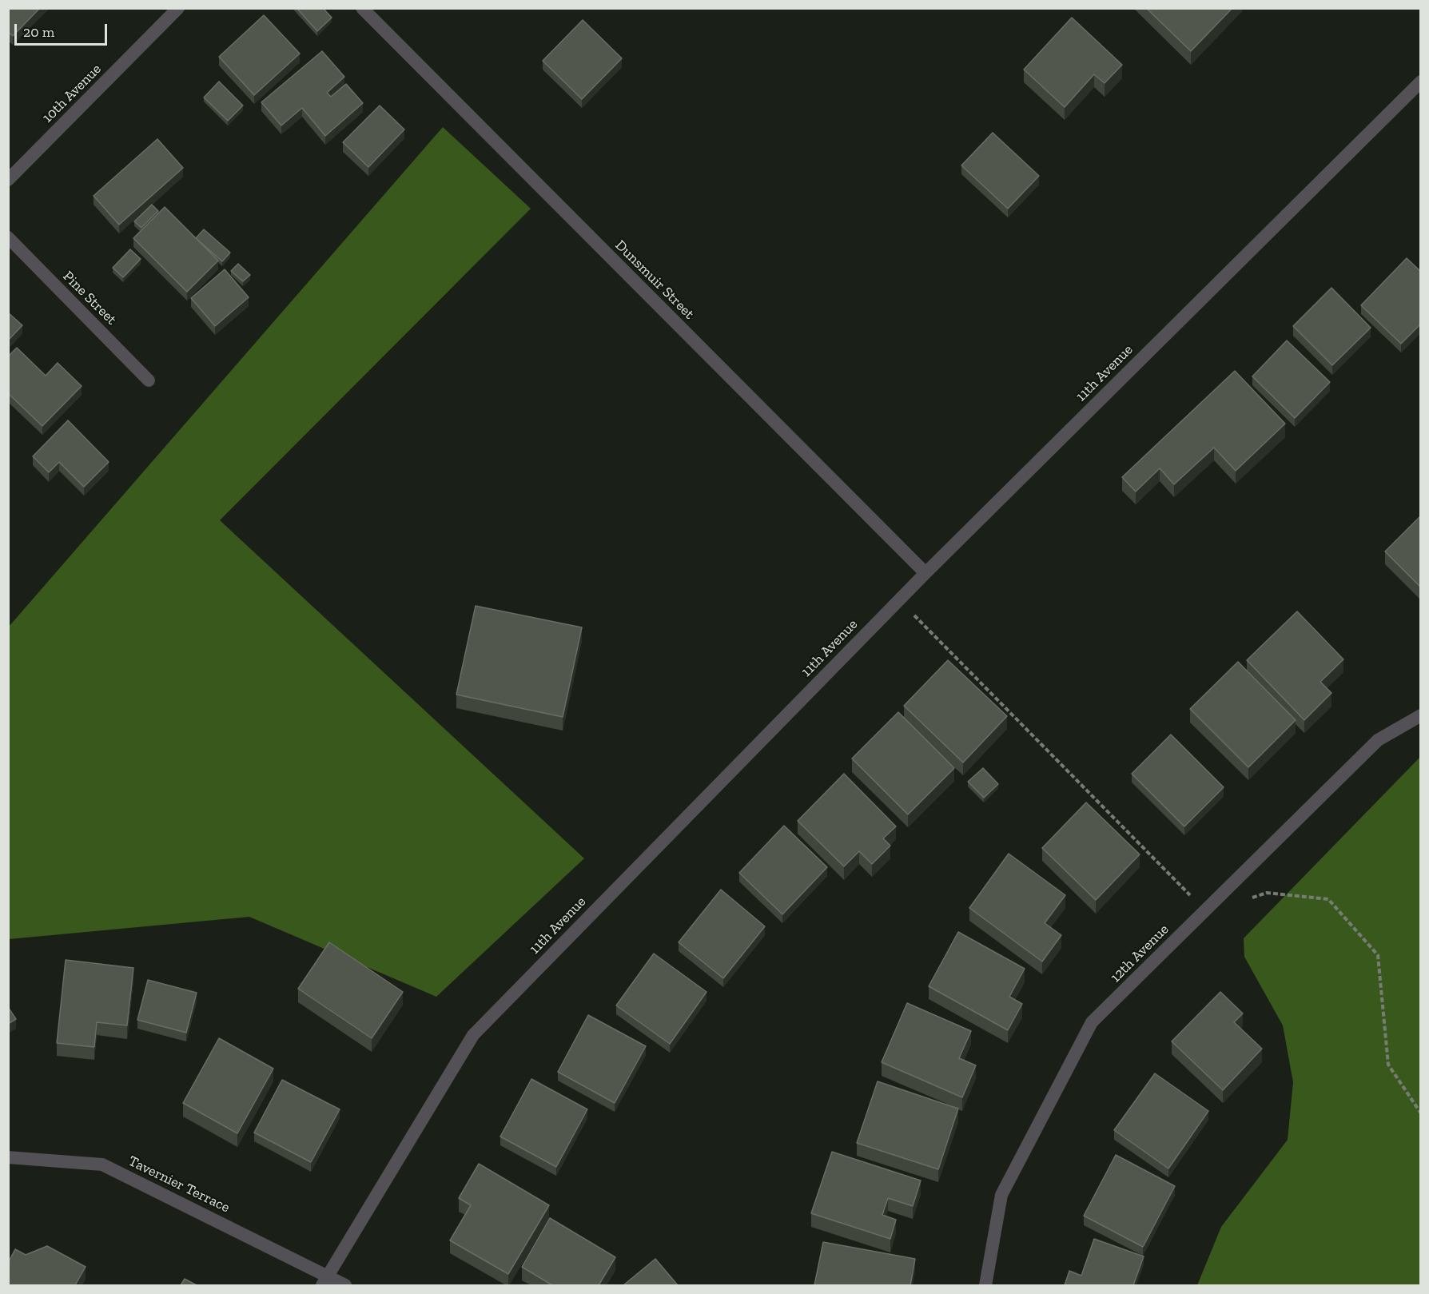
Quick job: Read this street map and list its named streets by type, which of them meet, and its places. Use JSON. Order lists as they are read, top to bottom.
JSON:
{
  "streets": {
    "street": [
      "10th Avenue",
      "Dunsmuir Street",
      "Pine Street",
      "11th Avenue",
      "12th Avenue",
      "Tavernier Terrace"
    ]
  },
  "crossings": [
    ["Dunsmuir Street", "11th Avenue"],
    ["11th Avenue", "Tavernier Terrace"]
  ],
  "scale_bar": "20 m"
}
